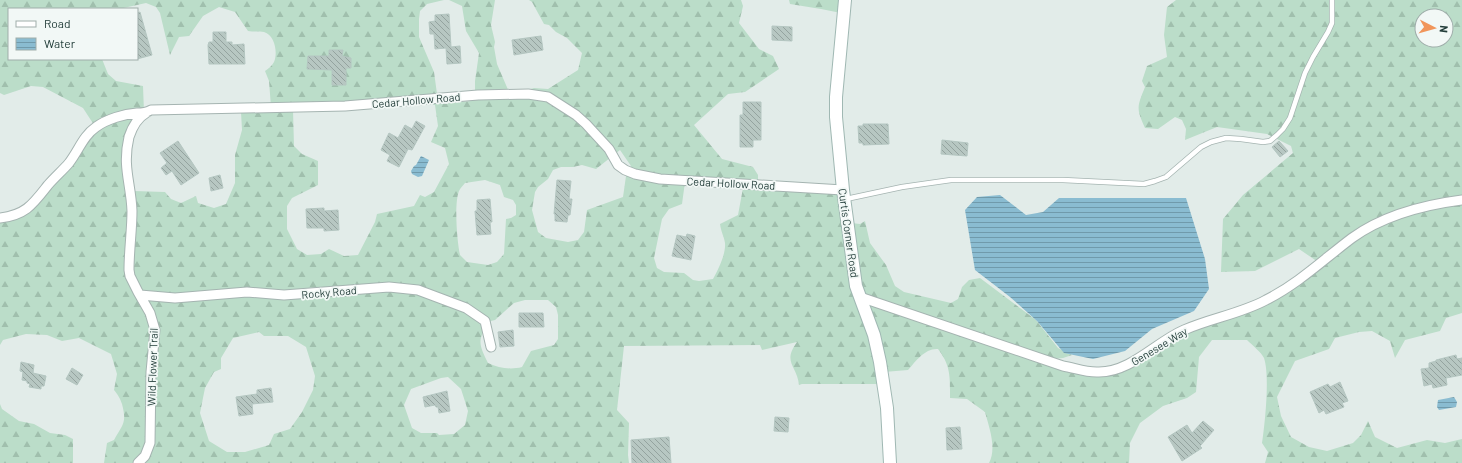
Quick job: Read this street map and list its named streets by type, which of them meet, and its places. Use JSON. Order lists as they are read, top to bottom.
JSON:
{
  "streets": {
    "street": [
      "Cedar Hollow Road",
      "Curtis Corner Road",
      "Rocky Road",
      "Genesee Way",
      "Wild Flower Trail"
    ]
  },
  "crossings": [
    ["Cedar Hollow Road", "Curtis Corner Road"],
    ["Cedar Hollow Road", "Wild Flower Trail"],
    ["Curtis Corner Road", "Genesee Way"],
    ["Rocky Road", "Wild Flower Trail"]
  ],
  "legend": ["Road", "Water"],
  "north": "right"
}
